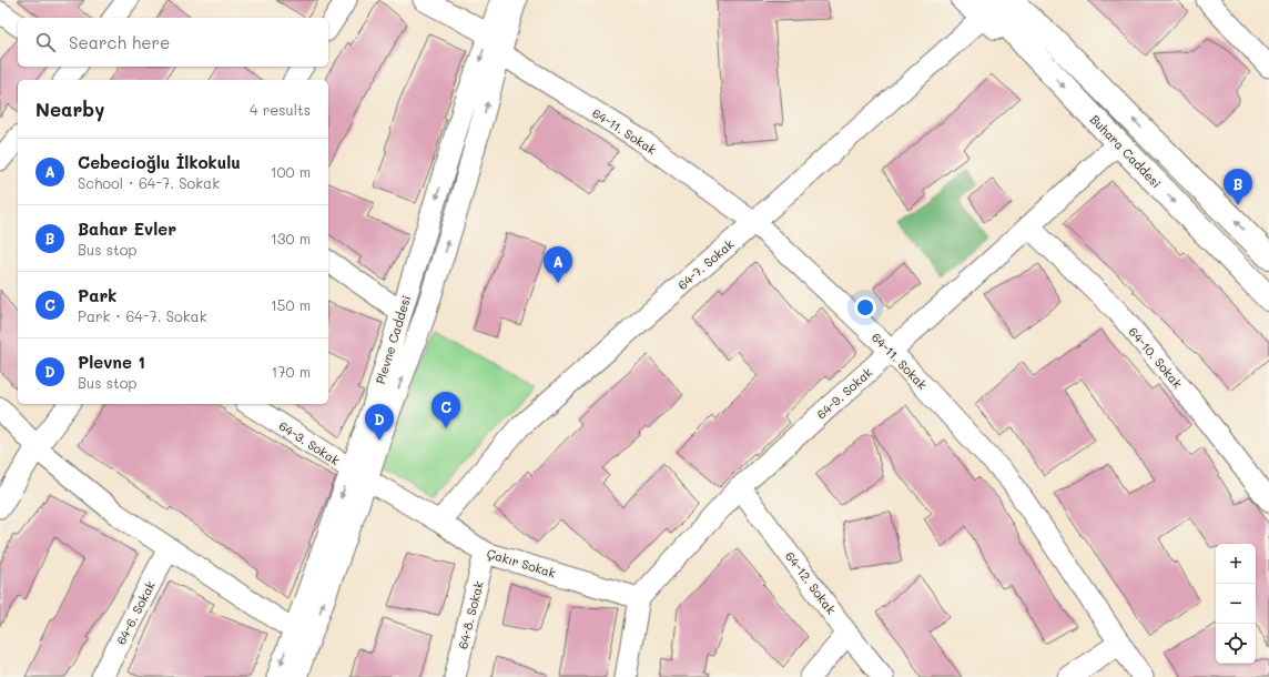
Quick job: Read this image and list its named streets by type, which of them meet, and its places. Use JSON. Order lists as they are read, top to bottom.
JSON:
{
  "streets": {
    "main road": ["Buhara Caddesi"],
    "street": [
      "64-11. Sokak",
      "64-7. Sokak",
      "Plevne Caddesi",
      "64-10. Sokak",
      "64-9. Sokak",
      "64-3. Sokak",
      "Çakır Sokak",
      "64-12. Sokak",
      "64-6. Sokak",
      "64-8. Sokak"
    ]
  },
  "crossings": [
    ["64-11. Sokak", "64-7. Sokak"],
    ["64-11. Sokak", "Plevne Caddesi"],
    ["64-11. Sokak", "64-9. Sokak"],
    ["Buhara Caddesi", "64-7. Sokak"],
    ["Buhara Caddesi", "64-9. Sokak"],
    ["64-7. Sokak", "Çakır Sokak"],
    ["Plevne Caddesi", "64-3. Sokak"],
    ["Plevne Caddesi", "Çakır Sokak"],
    ["64-10. Sokak", "64-9. Sokak"],
    ["64-9. Sokak", "Çakır Sokak"],
    ["64-9. Sokak", "64-12. Sokak"],
    ["64-3. Sokak", "Çakır Sokak"],
    ["Çakır Sokak", "64-8. Sokak"]
  ],
  "page": {
    "search": "Search here",
    "heading": ["Nearby", "4 results"],
    "list": [
      {
        "mark": "A",
        "name": "Cebecioğlu İlkokulu",
        "note": "School · 64-7. Sokak",
        "value": "100 m"
      },
      {
        "mark": "B",
        "name": "Bahar Evler",
        "note": "Bus stop",
        "value": "130 m"
      },
      {
        "mark": "C",
        "name": "Park",
        "note": "Park · 64-7. Sokak",
        "value": "150 m"
      },
      {
        "mark": "D",
        "name": "Plevne 1",
        "note": "Bus stop",
        "value": "170 m"
      }
    ],
    "pins": [
      "B",
      "A",
      "C",
      "D"
    ],
    "map_buttons": ["+", "−"]
  }
}
